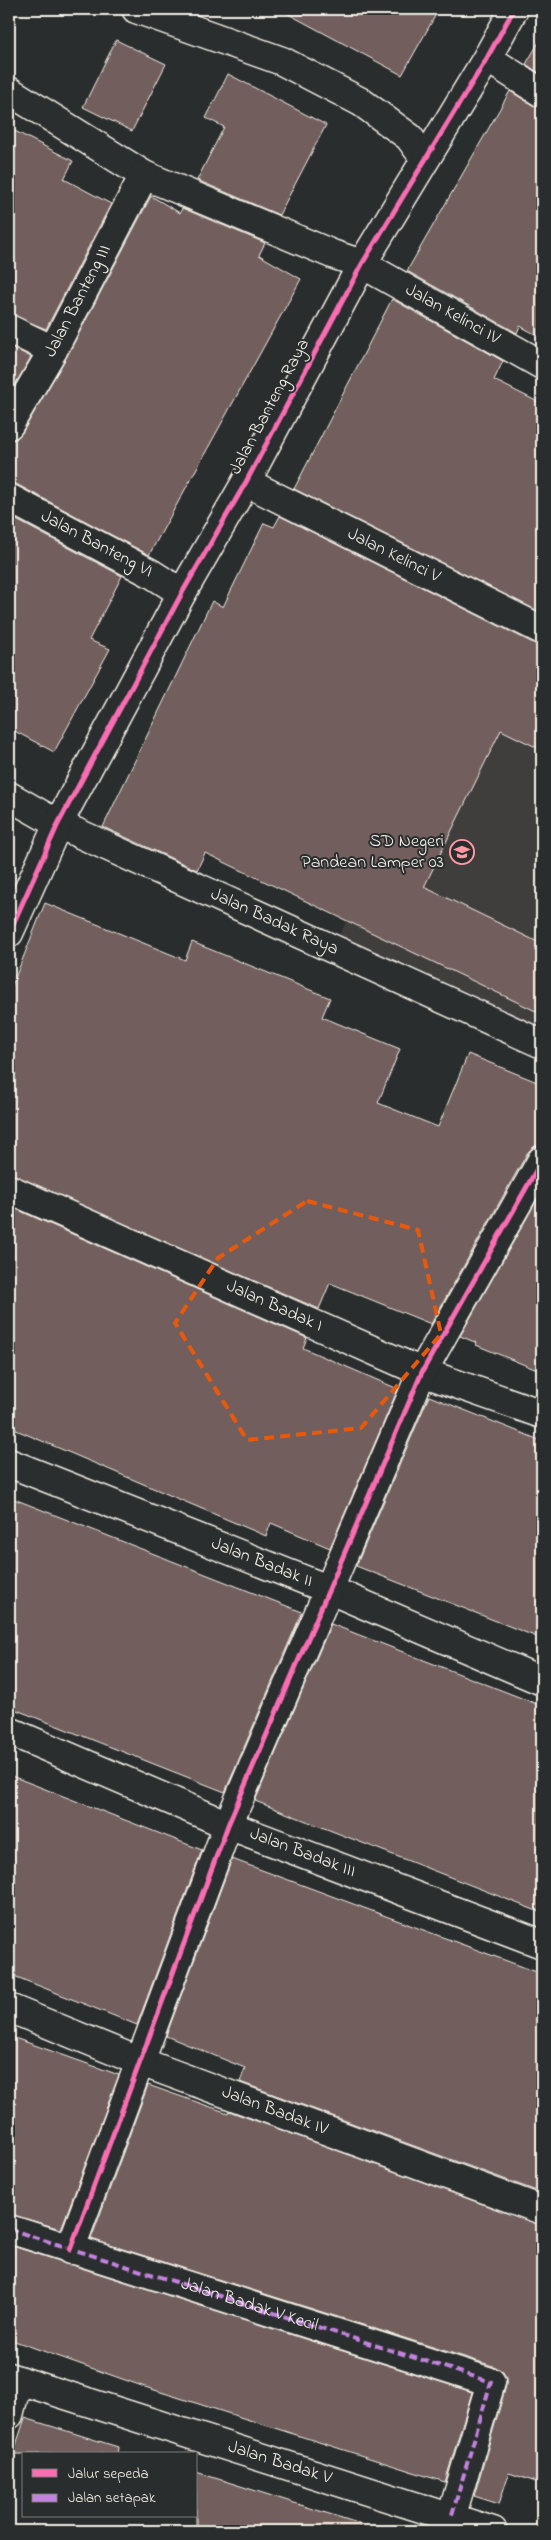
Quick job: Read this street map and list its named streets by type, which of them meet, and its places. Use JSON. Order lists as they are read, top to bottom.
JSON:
{
  "streets": {
    "street": [
      "Jalan Banteng III",
      "Jalan Kelinci IV",
      "Jalan Banteng Raya",
      "Jalan Banteng VI",
      "Jalan Kelinci V",
      "Jalan Badak Raya",
      "Jalan Badak I",
      "Jalan Badak II",
      "Jalan Badak III",
      "Jalan Badak IV",
      "Jalan Badak V Kecil",
      "Jalan Badak V"
    ]
  },
  "crossings": [
    ["Jalan Kelinci IV", "Jalan Banteng Raya"],
    ["Jalan Banteng Raya", "Jalan Banteng VI"],
    ["Jalan Banteng Raya", "Jalan Kelinci V"],
    ["Jalan Banteng Raya", "Jalan Badak Raya"],
    ["Jalan Badak V Kecil", "Jalan Badak V"]
  ],
  "places": {
    "school or university": ["SD Negeri Pandean Lamper 03"]
  },
  "legend": ["Jalur sepeda", "Jalan setapak"]
}
